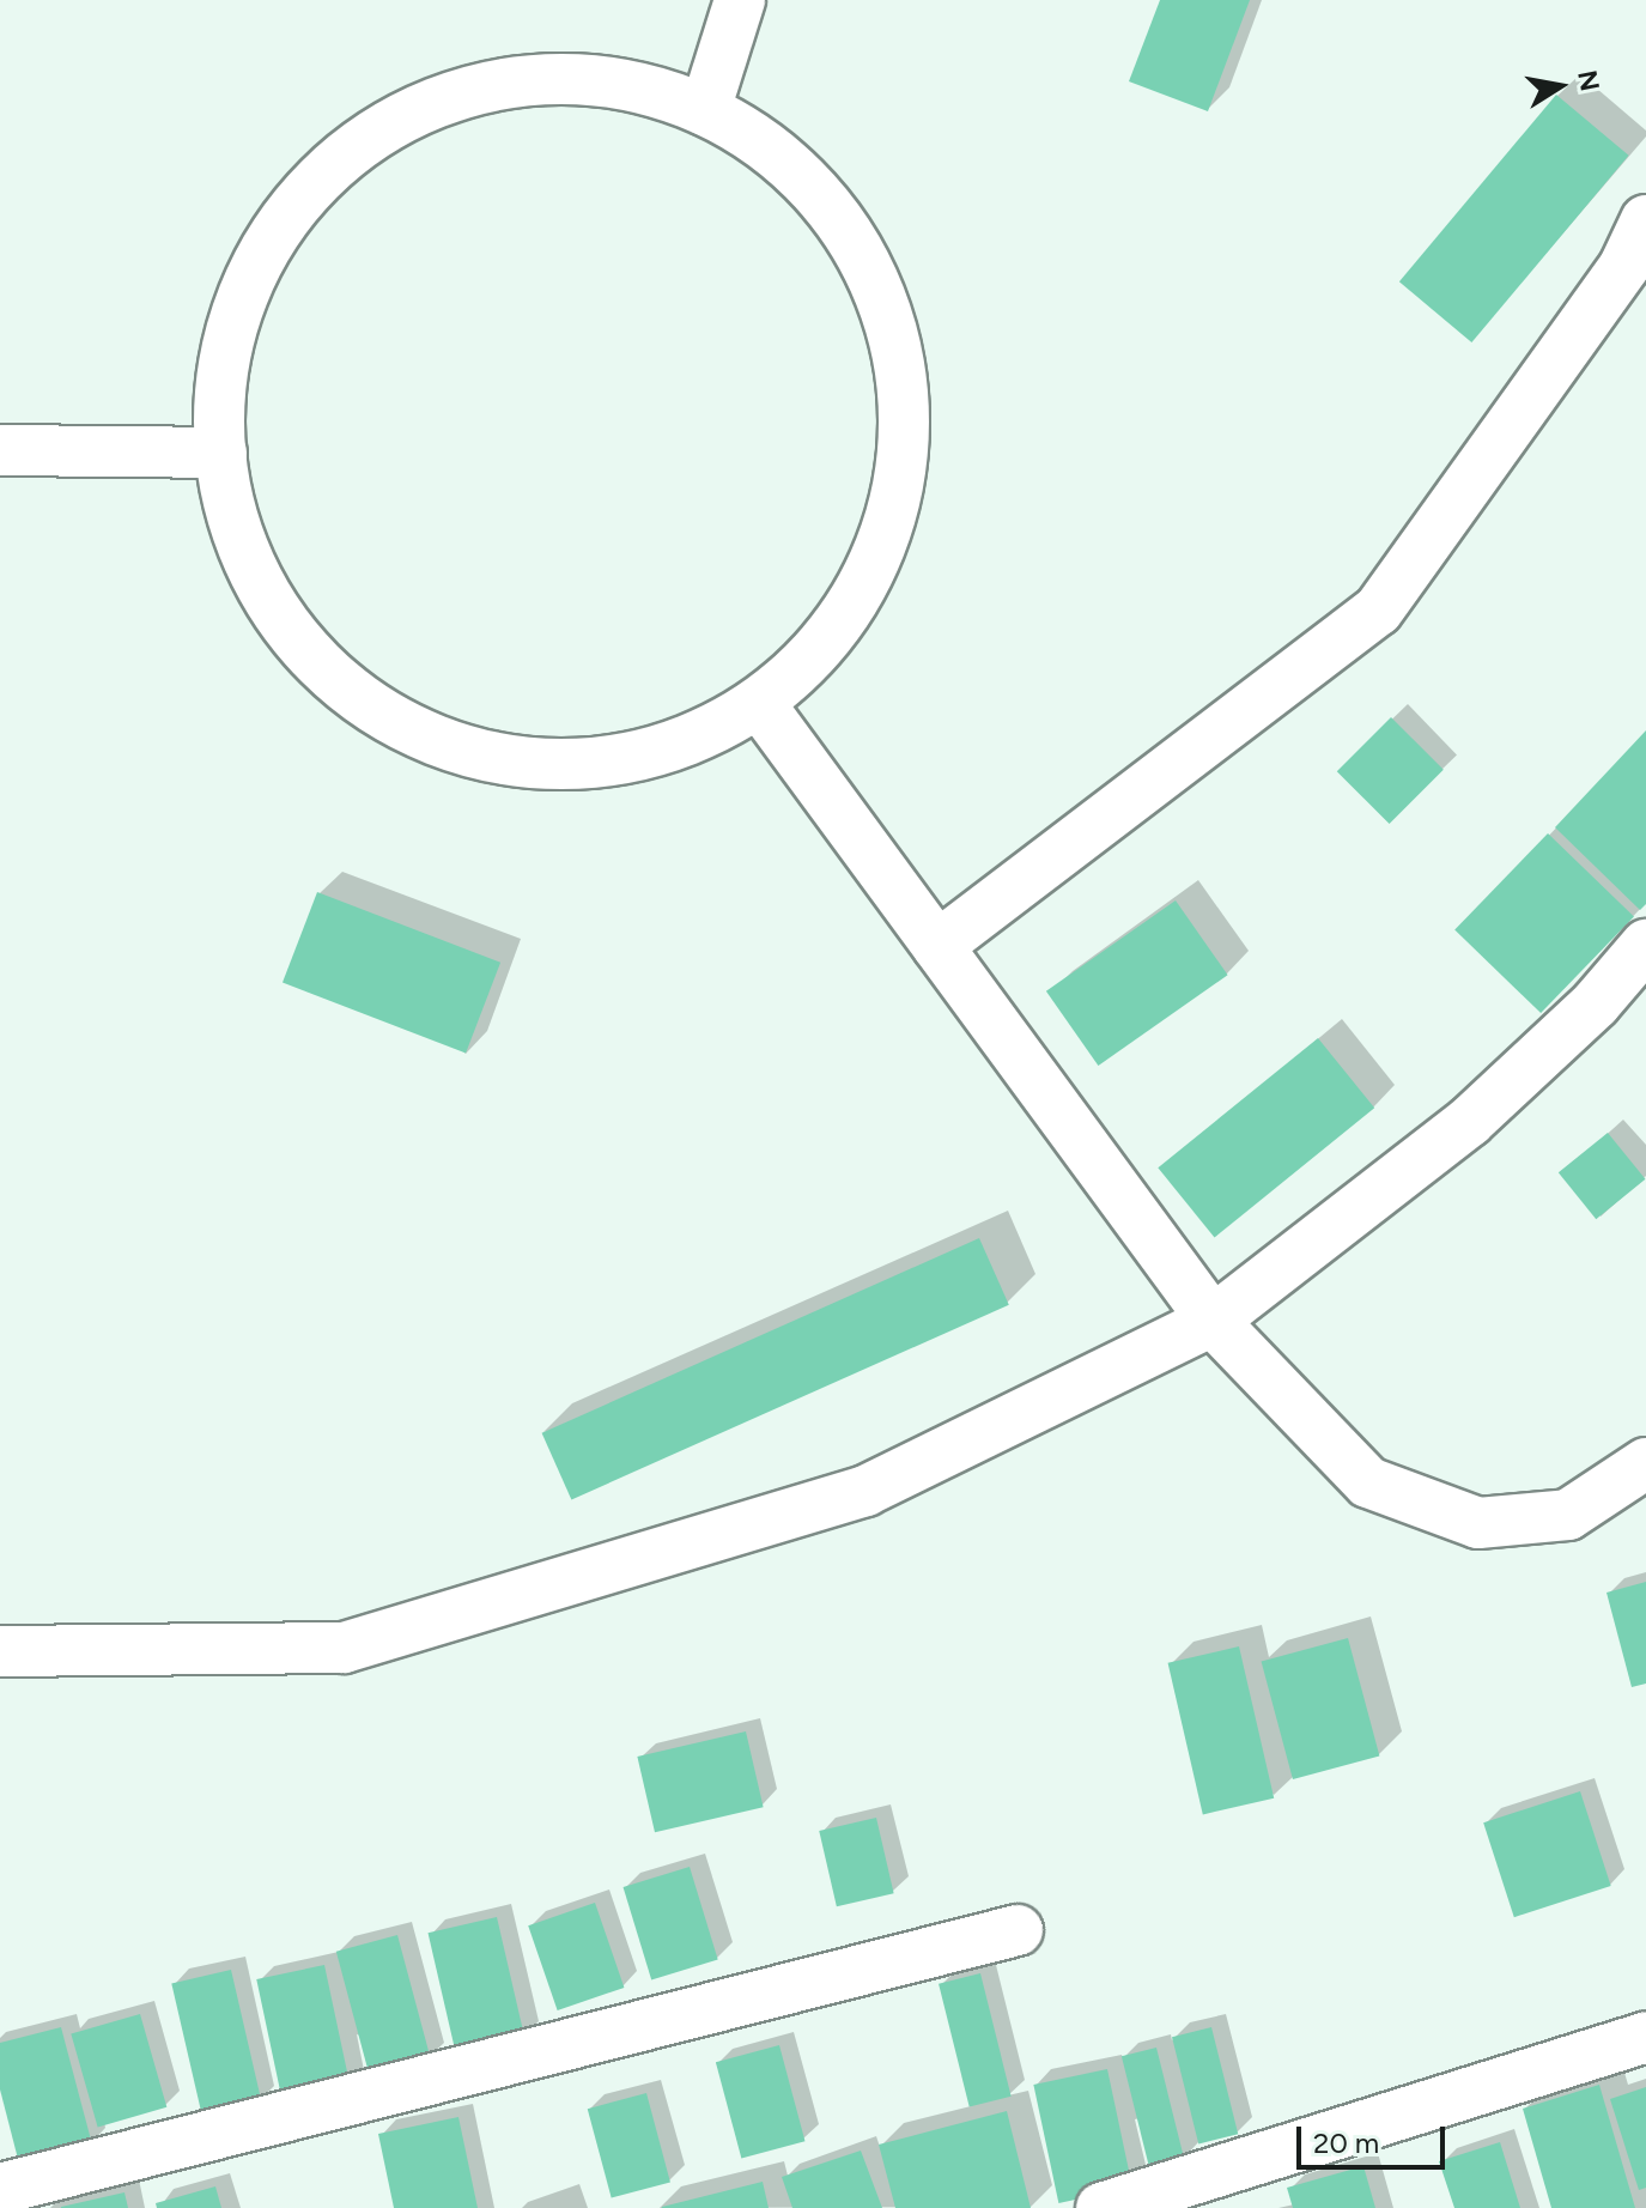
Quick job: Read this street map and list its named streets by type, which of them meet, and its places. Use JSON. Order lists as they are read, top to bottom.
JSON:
{
  "scale_bar": "20 m",
  "north": "right"
}
